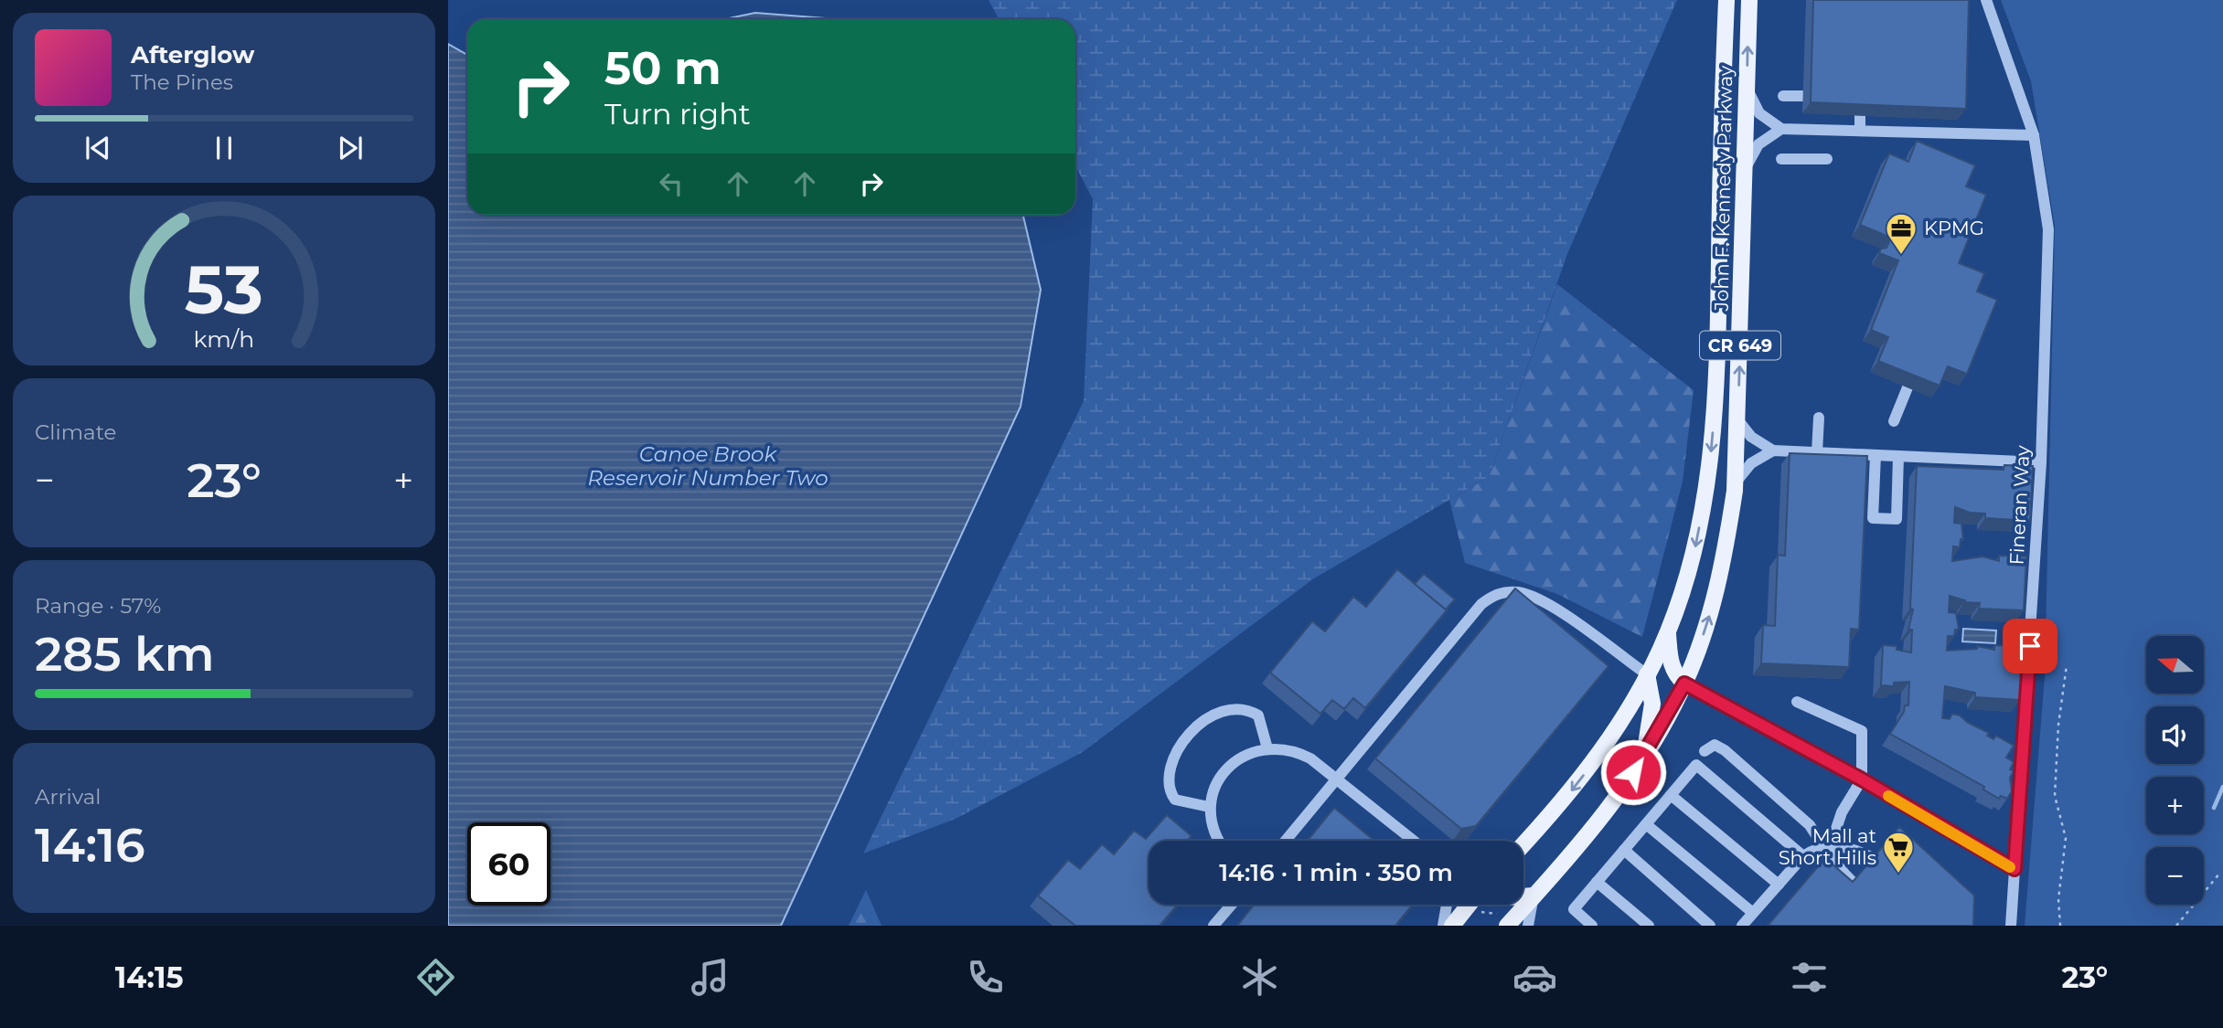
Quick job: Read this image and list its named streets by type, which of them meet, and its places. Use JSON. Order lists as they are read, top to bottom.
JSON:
{
  "streets": {
    "main road": ["John F. Kennedy Parkway", "CR 649"],
    "street": ["Fineran Way"]
  },
  "water": ["Canoe Brook Reservoir Number Two"],
  "places": {
    "office": ["KPMG"],
    "supermarket": ["Mall at Short Hills"]
  },
  "north": "left",
  "page": {
    "turn": ["50 m", "Turn right"],
    "song": ["Afterglow", "The Pines"],
    "tile": [
      "Climate",
      ["Range · 57%", "285 km"],
      ["Arrival", "14:16"]
    ],
    "heat": ["−", "23°", "+"],
    "map_buttons": ["+", "−"],
    "limit": "60",
    "trip": "14:16 · 1 min · 350 m",
    "tabs": ["14:15", "23°"],
    "gauge": ["53", "km/h"]
  }
}
